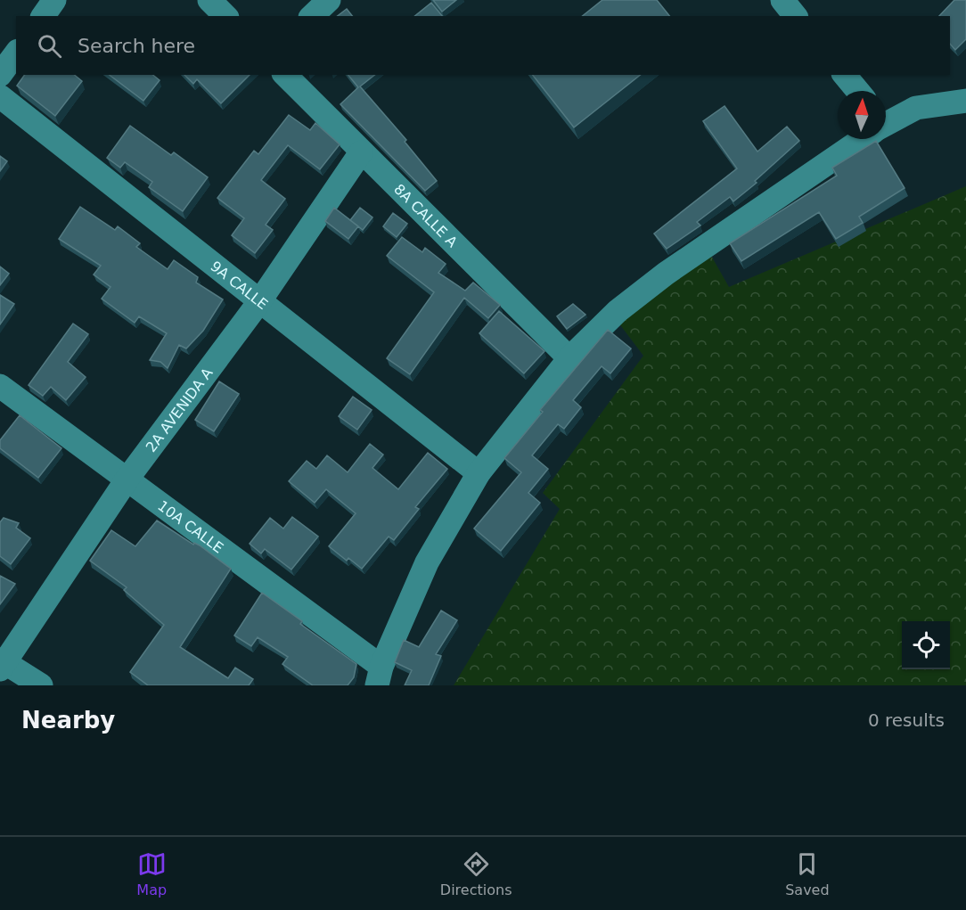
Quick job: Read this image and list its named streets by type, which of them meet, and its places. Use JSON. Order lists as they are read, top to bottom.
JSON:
{
  "streets": {
    "street": [
      "8A CALLE A",
      "9A CALLE",
      "2A AVENIDA A",
      "10A CALLE"
    ]
  },
  "crossings": [
    ["8A CALLE A", "2A AVENIDA A"],
    ["9A CALLE", "2A AVENIDA A"],
    ["2A AVENIDA A", "10A CALLE"]
  ],
  "north": "top",
  "page": {
    "search": "Search here",
    "heading": ["Nearby", "0 results"],
    "nav": ["Map", "Directions", "Saved"]
  }
}
